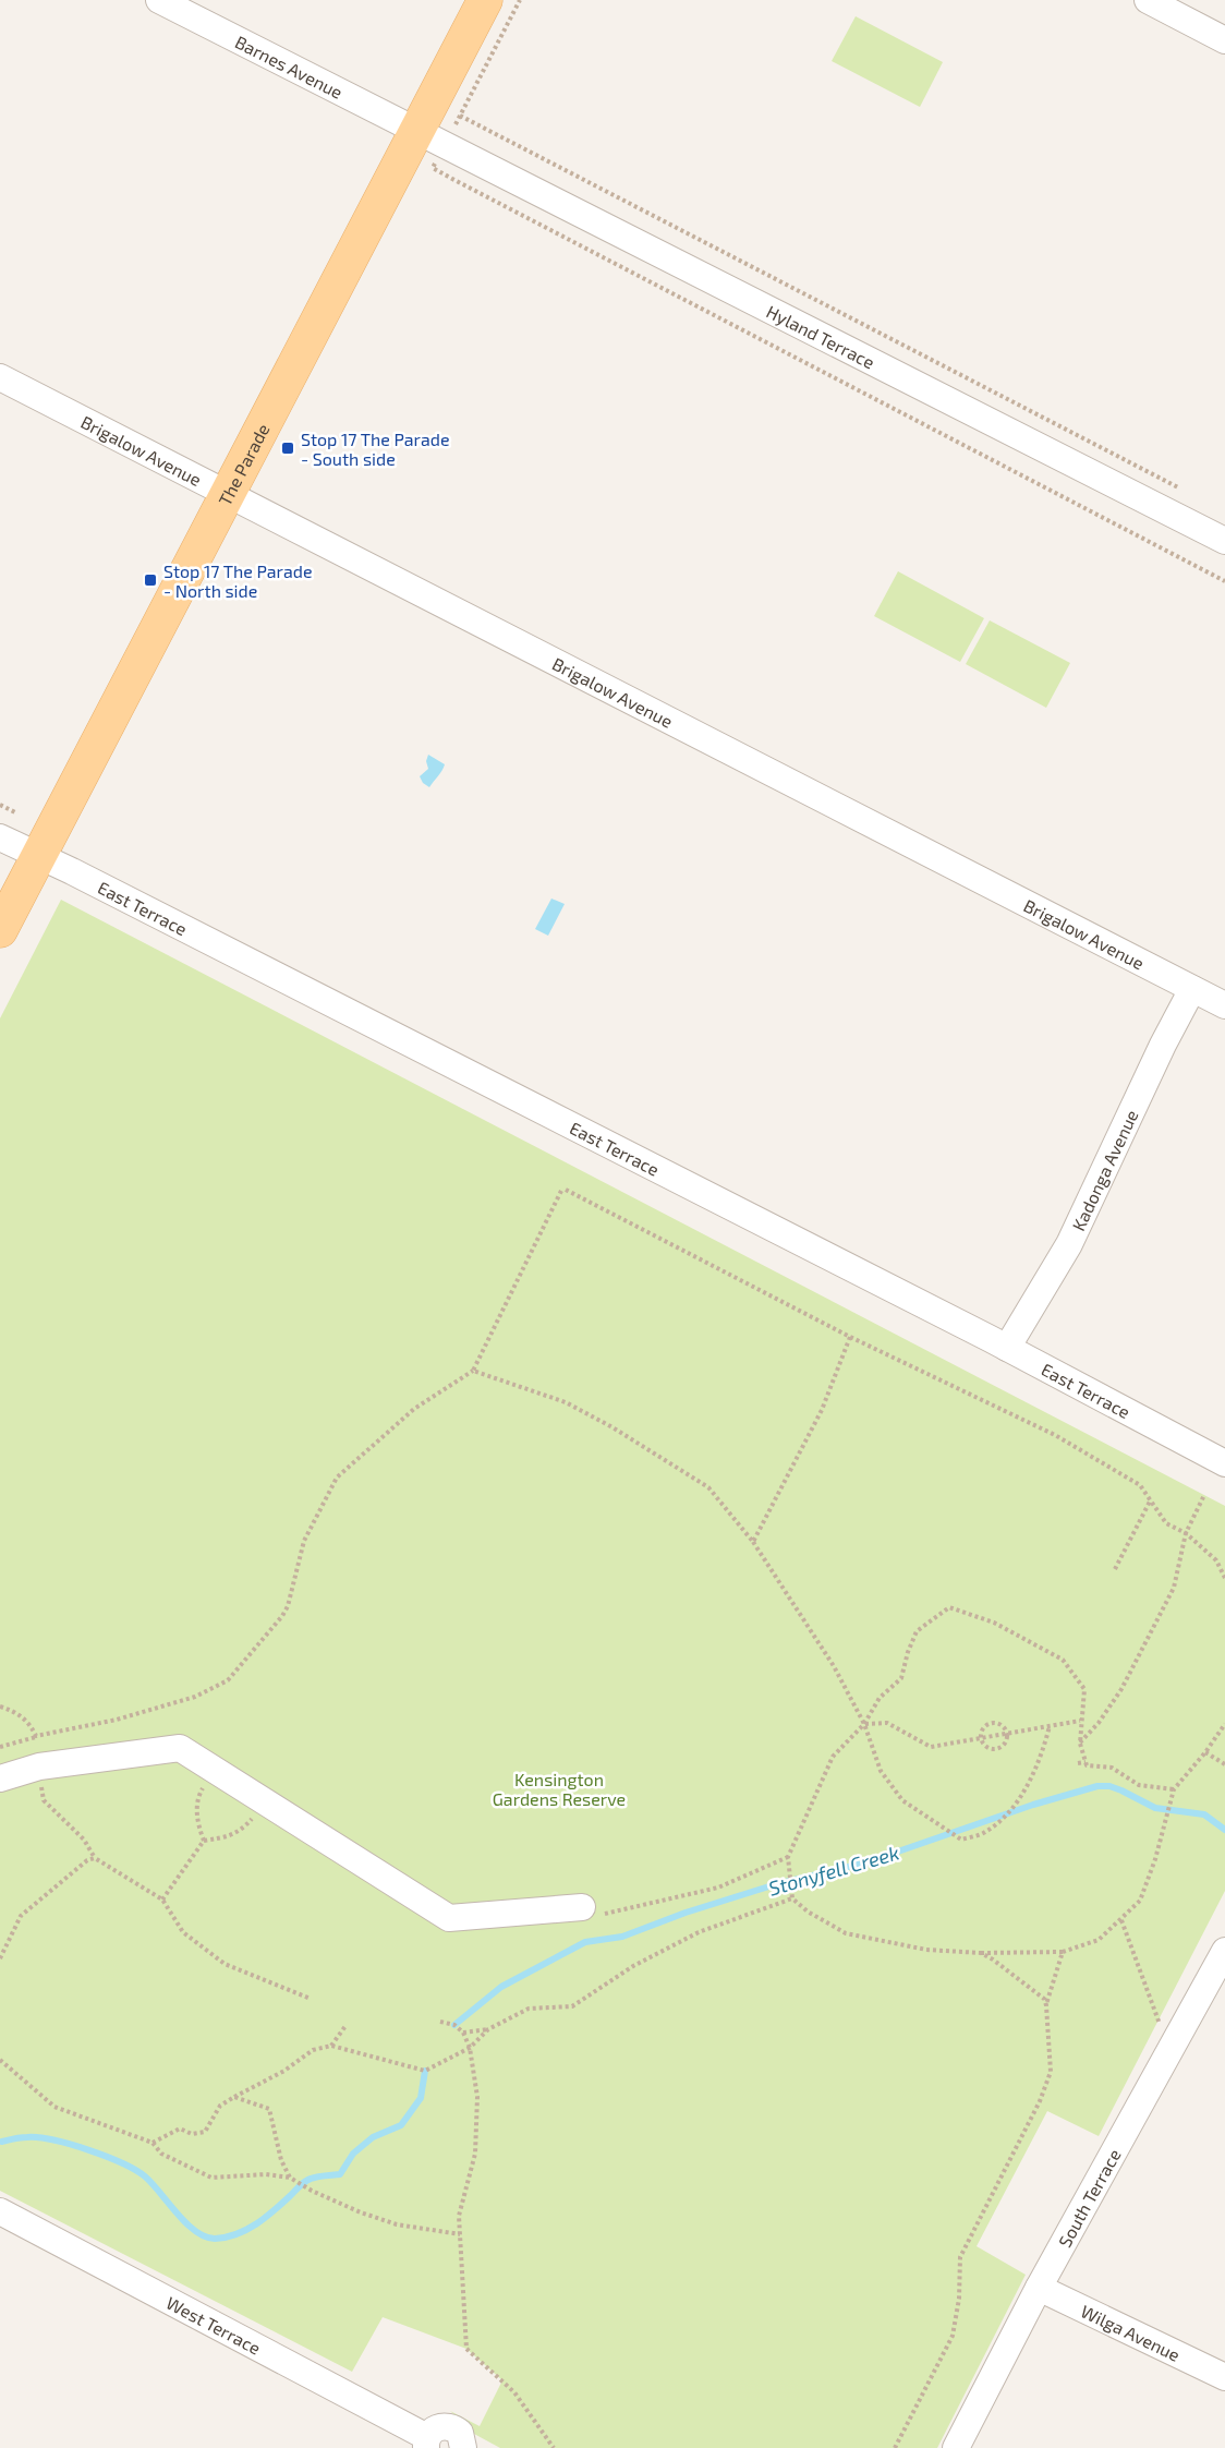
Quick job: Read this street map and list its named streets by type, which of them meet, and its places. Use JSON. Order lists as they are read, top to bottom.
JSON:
{
  "streets": {
    "main road": ["The Parade"],
    "street": [
      "Barnes Avenue",
      "Hyland Terrace",
      "Brigalow Avenue",
      "East Terrace",
      "Kadonga Avenue",
      "South Terrace",
      "West Terrace",
      "Wilga Avenue"
    ]
  },
  "crossings": [
    ["Barnes Avenue", "Hyland Terrace"],
    ["Barnes Avenue", "The Parade"],
    ["Hyland Terrace", "The Parade"],
    ["Brigalow Avenue", "The Parade"],
    ["Brigalow Avenue", "Kadonga Avenue"],
    ["The Parade", "East Terrace"],
    ["East Terrace", "Kadonga Avenue"],
    ["South Terrace", "Wilga Avenue"]
  ],
  "water": ["Stonyfell Creek"],
  "parks": ["Kensington Gardens Reserve"],
  "places": {
    "transit": ["Stop 17 The Parade - South side", "Stop 17 The Parade - North side"]
  }
}
